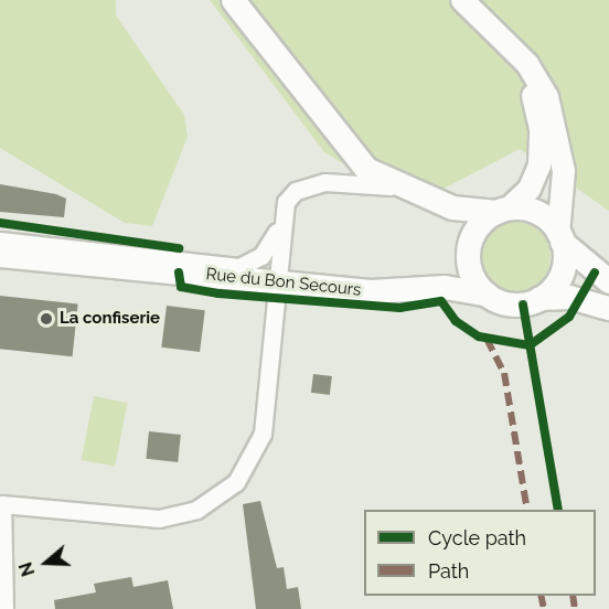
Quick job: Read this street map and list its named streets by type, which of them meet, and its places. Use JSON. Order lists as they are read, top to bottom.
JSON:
{
  "streets": {
    "main road": ["Rue du Bon Secours"]
  },
  "places": ["La confiserie"],
  "legend": ["Cycle path", "Path"],
  "north": "left"
}
